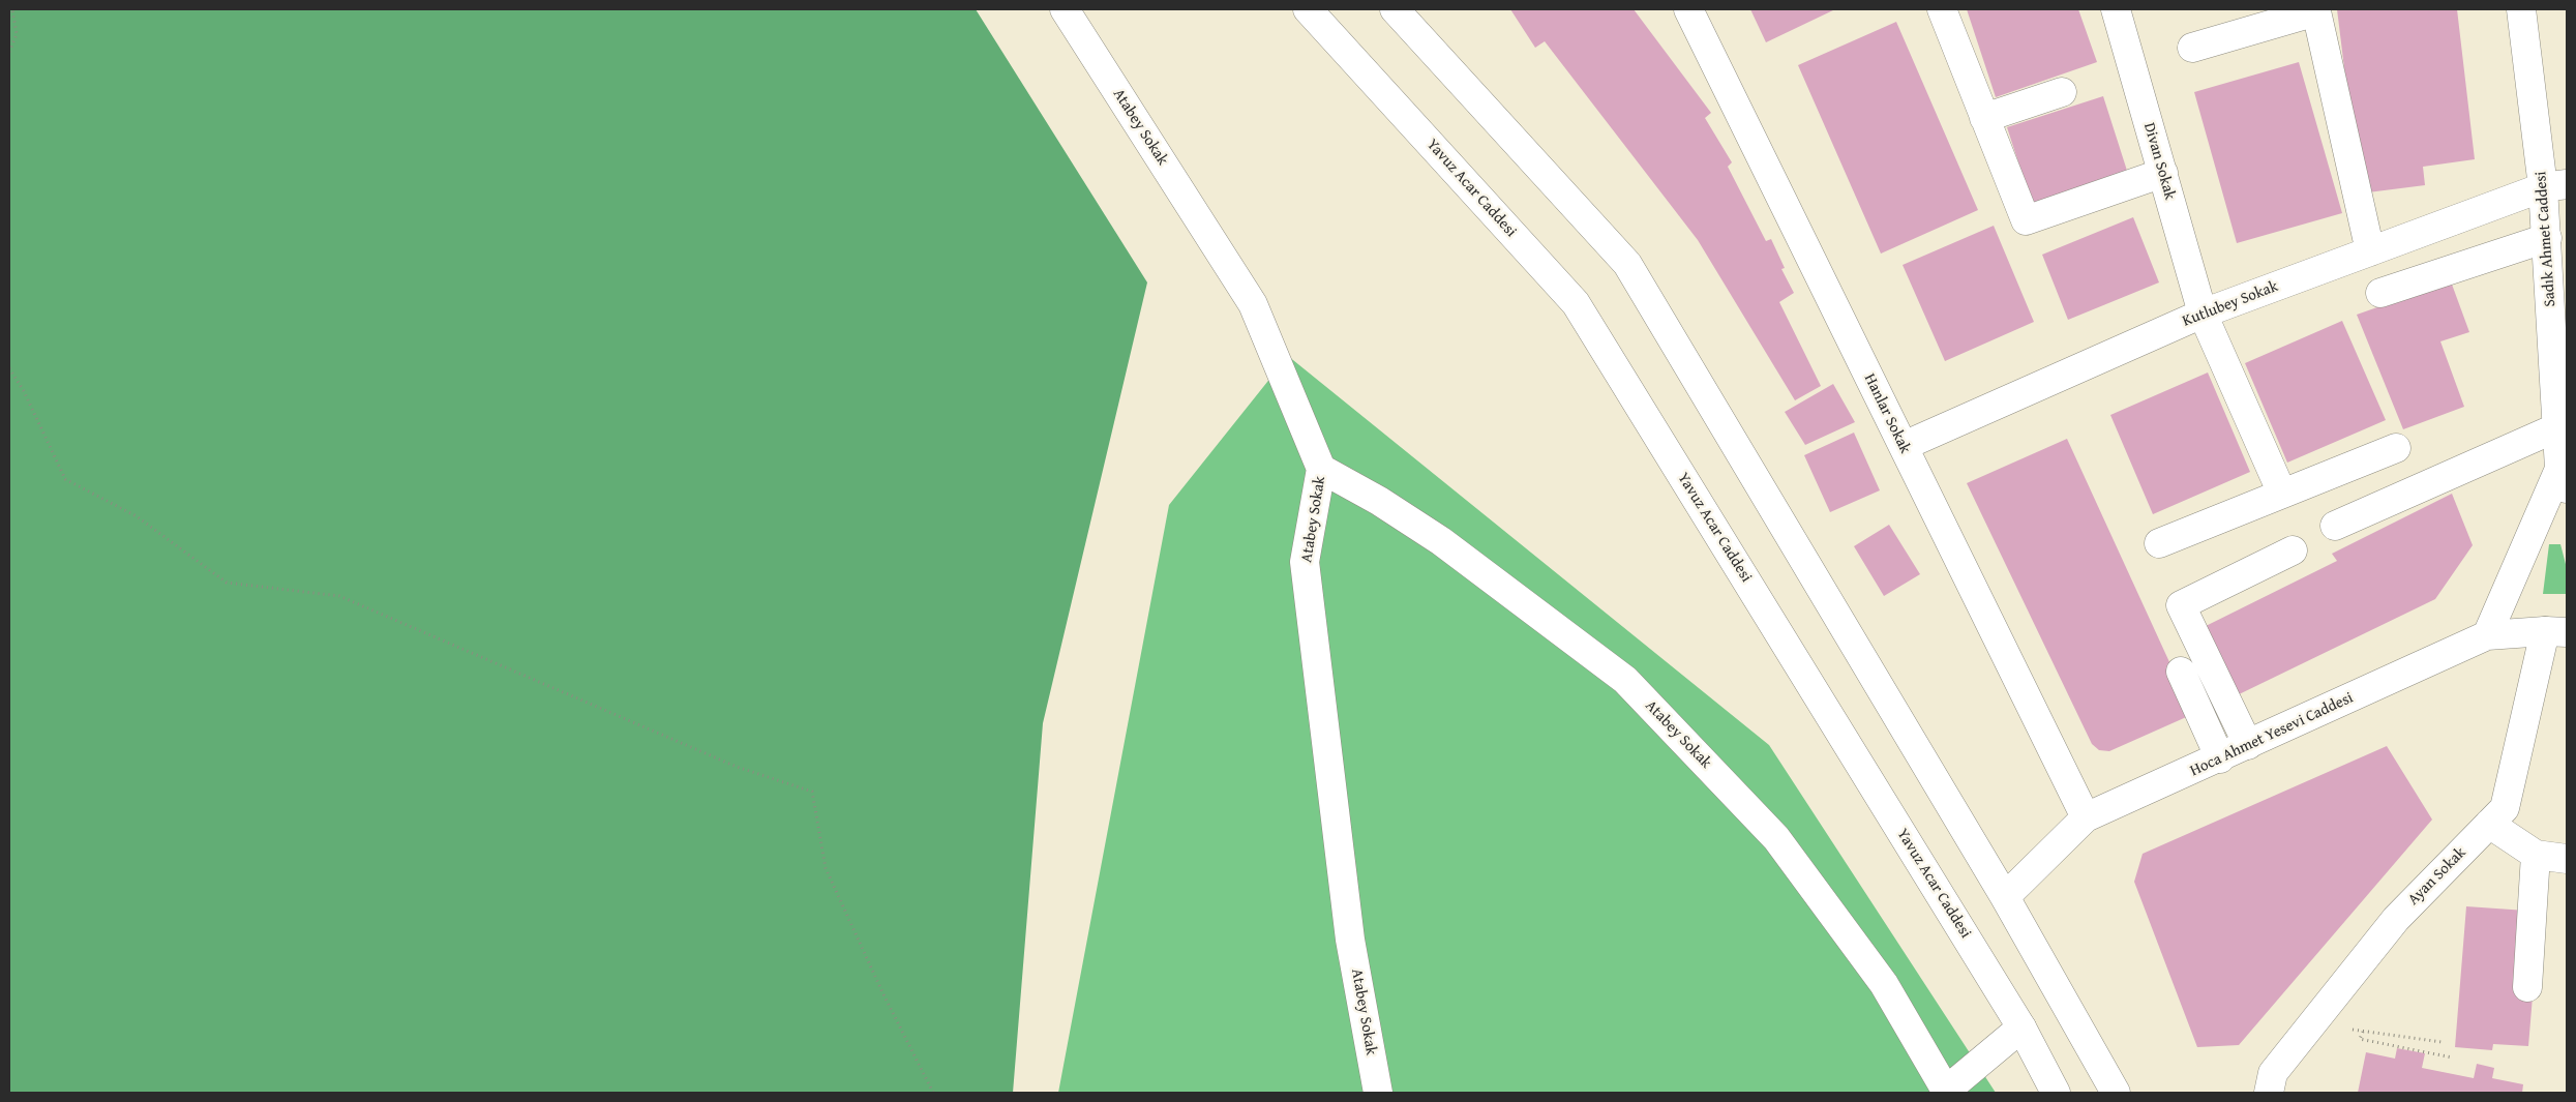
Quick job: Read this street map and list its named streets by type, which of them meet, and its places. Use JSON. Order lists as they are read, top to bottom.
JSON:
{
  "streets": {
    "street": [
      "Atabey Sokak",
      "Divan Sokak",
      "Yavuz Acar Caddesi",
      "Sadık Ahmet Caddesi",
      "Kutlubey Sokak",
      "Hanlar Sokak",
      "Hoca Ahmet Yesevi Caddesi",
      "Ayan Sokak"
    ]
  },
  "crossings": [
    ["Divan Sokak", "Kutlubey Sokak"],
    ["Sadık Ahmet Caddesi", "Kutlubey Sokak"],
    ["Sadık Ahmet Caddesi", "Hoca Ahmet Yesevi Caddesi"],
    ["Kutlubey Sokak", "Hanlar Sokak"],
    ["Hanlar Sokak", "Hoca Ahmet Yesevi Caddesi"],
    ["Hoca Ahmet Yesevi Caddesi", "Ayan Sokak"]
  ]
}
